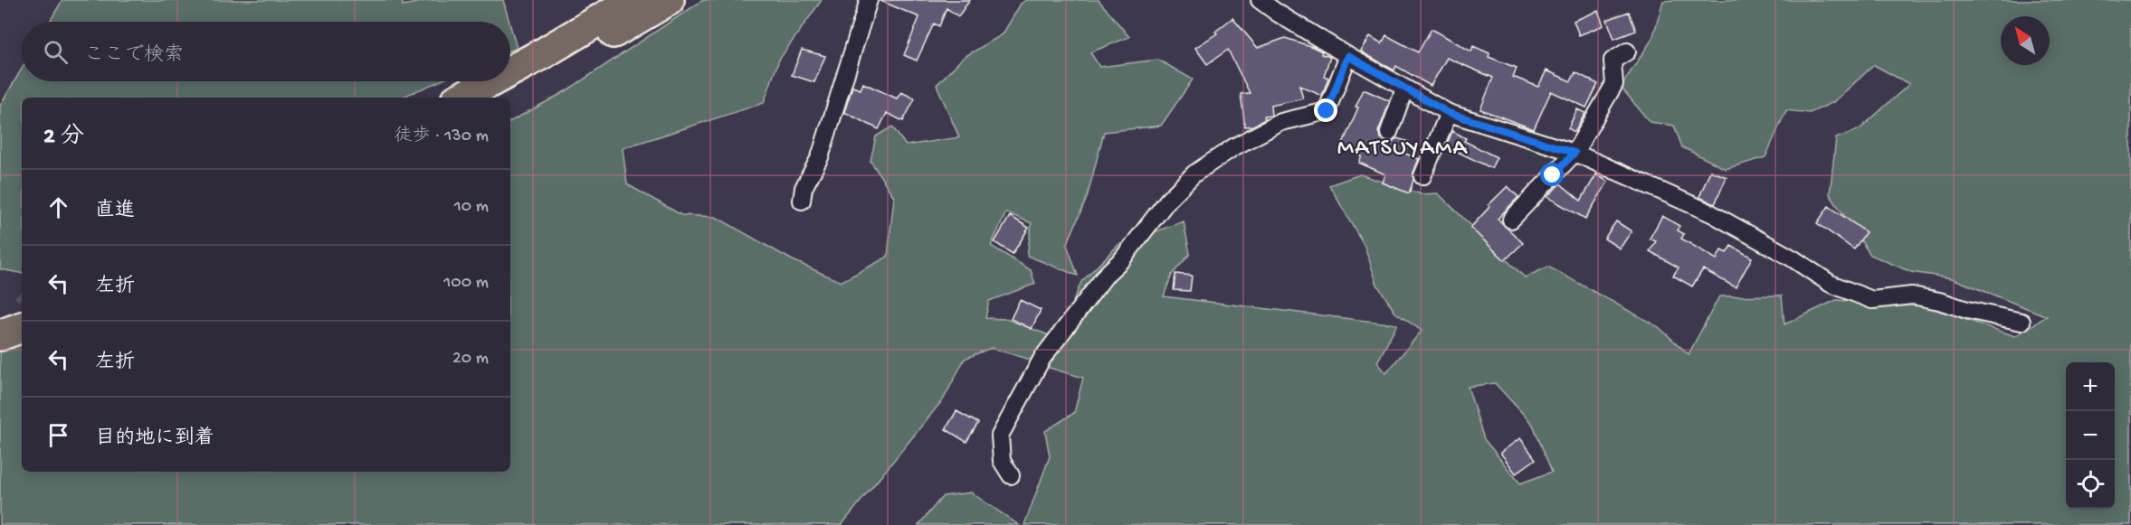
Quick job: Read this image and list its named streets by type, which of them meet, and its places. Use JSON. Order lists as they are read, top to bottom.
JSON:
{
  "districts": ["MATSUYAMA"],
  "north": "top left",
  "page": {
    "search": "ここで検索",
    "heading": ["2 分", "徒歩 · 130 m"],
    "list": [
      ["直進", "10 m"],
      ["左折", "100 m"],
      ["左折", "20 m"],
      "目的地に到着"
    ],
    "map_buttons": ["+", "−"]
  }
}
